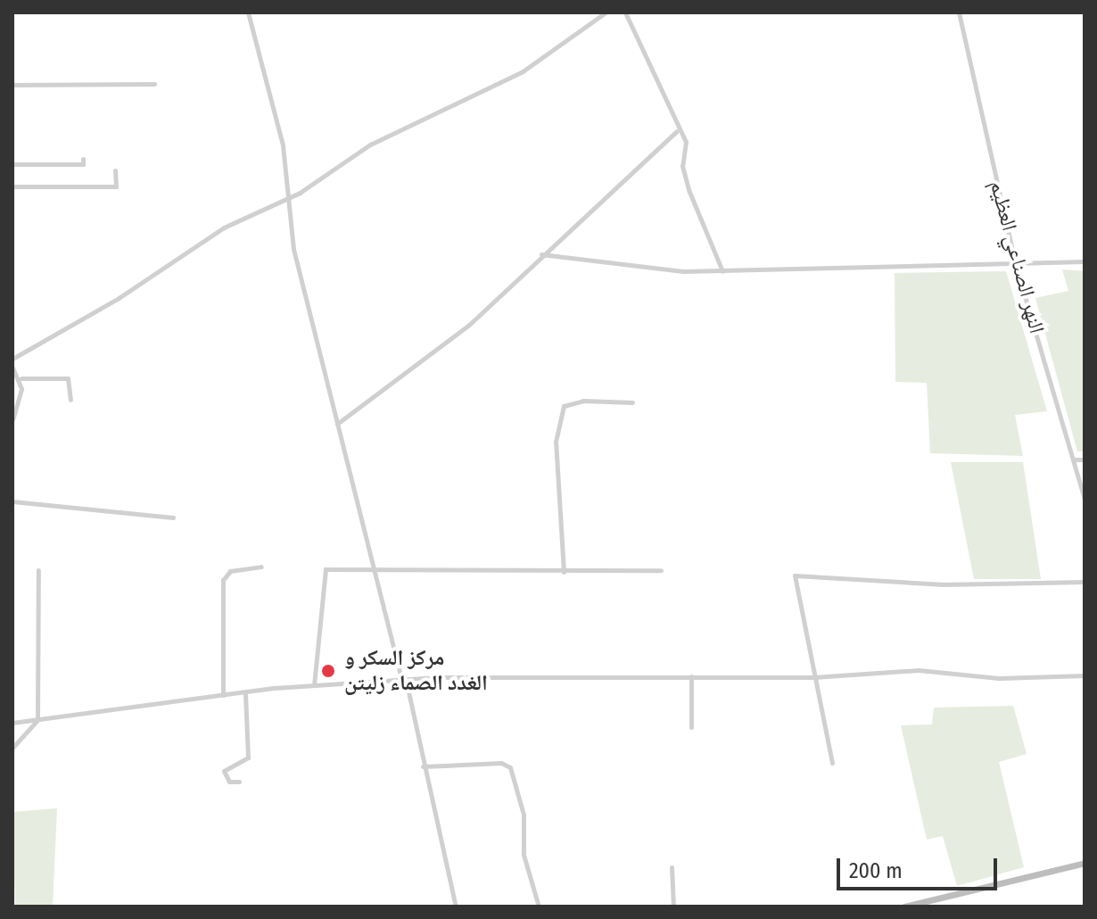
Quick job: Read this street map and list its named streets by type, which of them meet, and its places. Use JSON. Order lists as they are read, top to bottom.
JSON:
{
  "streets": {
    "street": ["النهر الصناعي العظيم"]
  },
  "places": ["مركز السكر و الغدد الصماء زليتن"],
  "scale_bar": "200 m"
}
